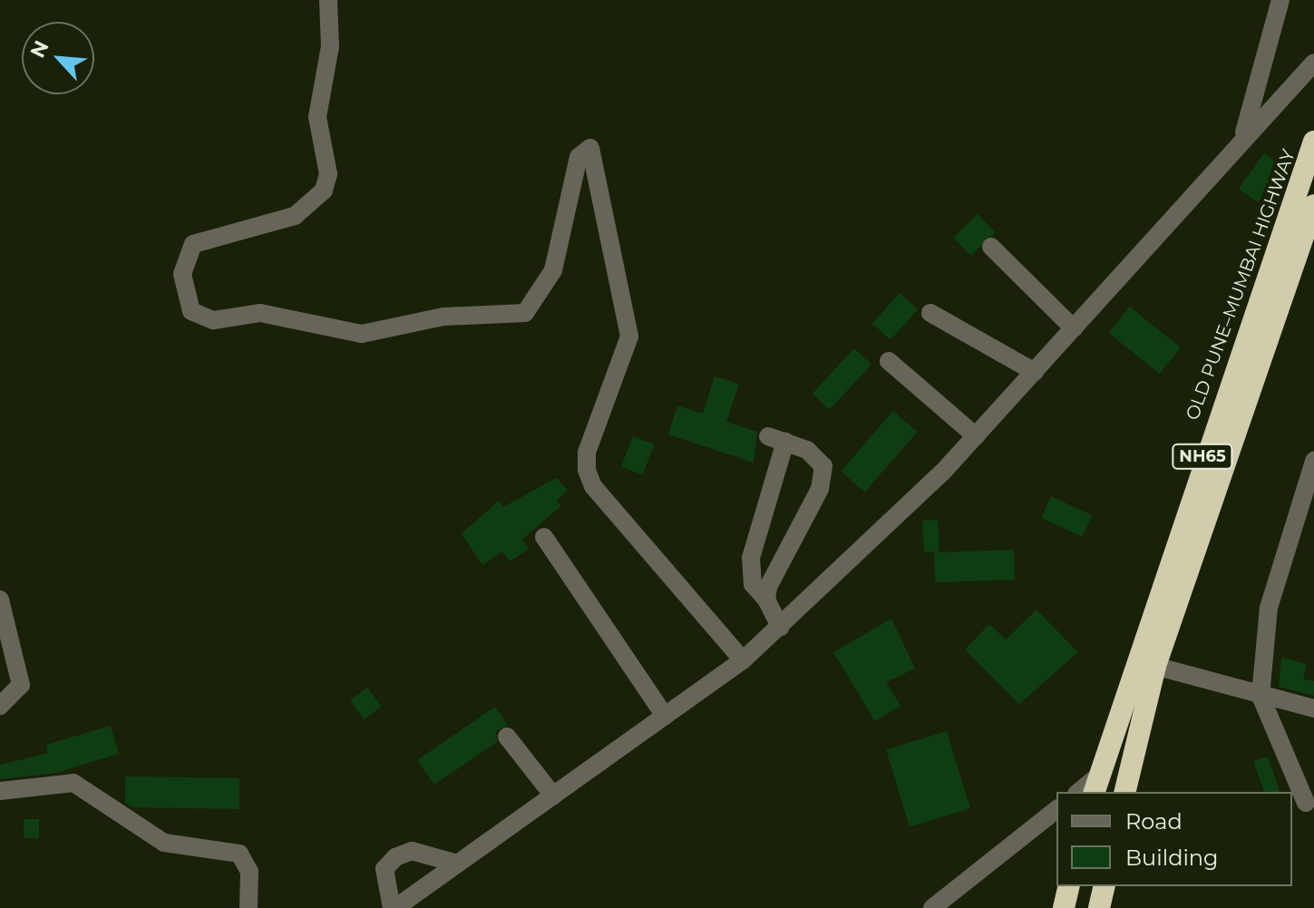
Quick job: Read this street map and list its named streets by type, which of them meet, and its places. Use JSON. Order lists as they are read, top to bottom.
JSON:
{
  "streets": {
    "highway": ["OLD PUNE–MUMBAI HIGHWAY", "NH65"]
  },
  "legend": ["Road", "Building"],
  "north": "top left"
}
